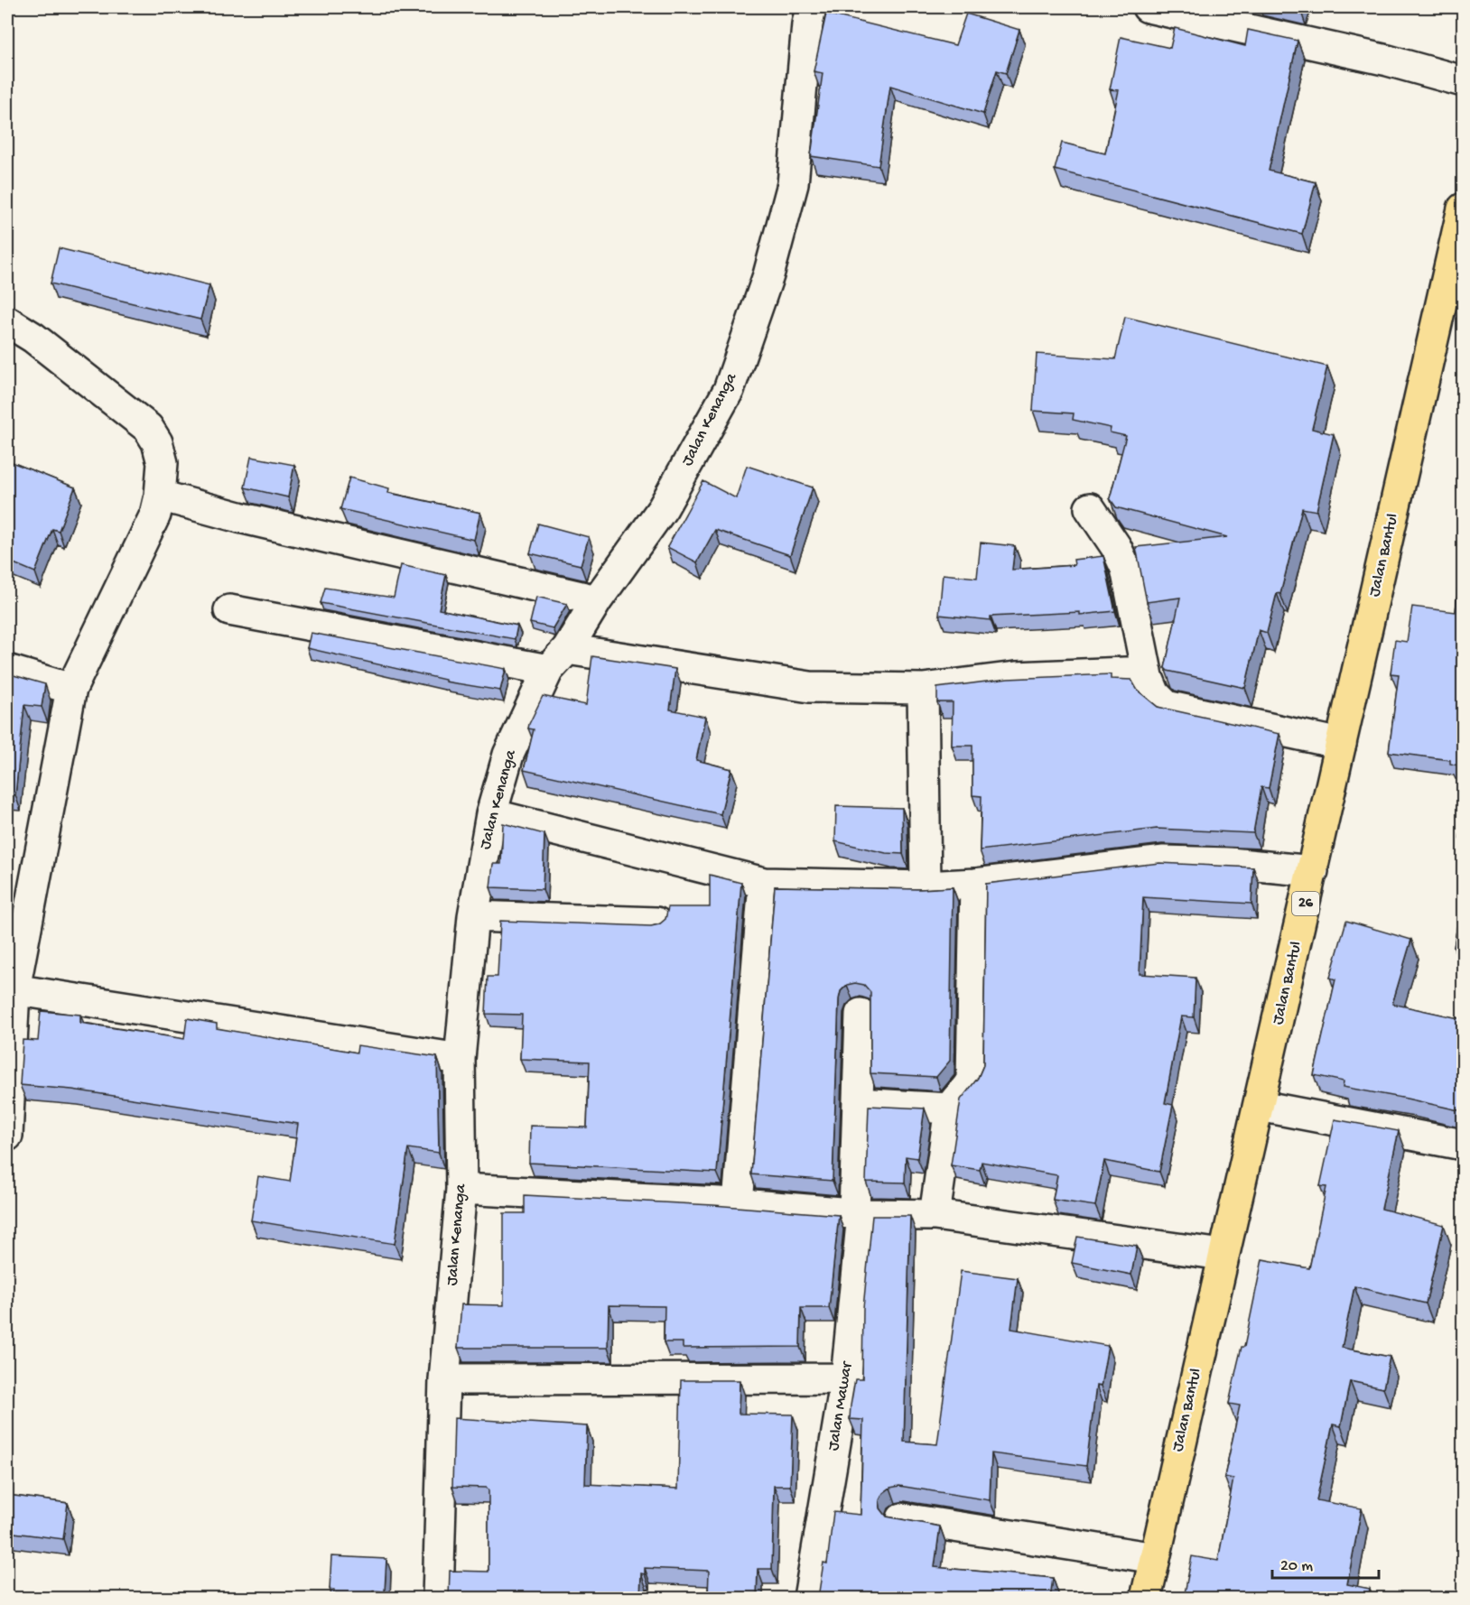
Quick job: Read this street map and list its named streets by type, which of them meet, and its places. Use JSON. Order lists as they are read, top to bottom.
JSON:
{
  "streets": {
    "main road": ["Jalan Bantul", "26"],
    "street": ["Jalan Kenanga", "Jalan Mawar"]
  },
  "scale_bar": "20 m"
}
